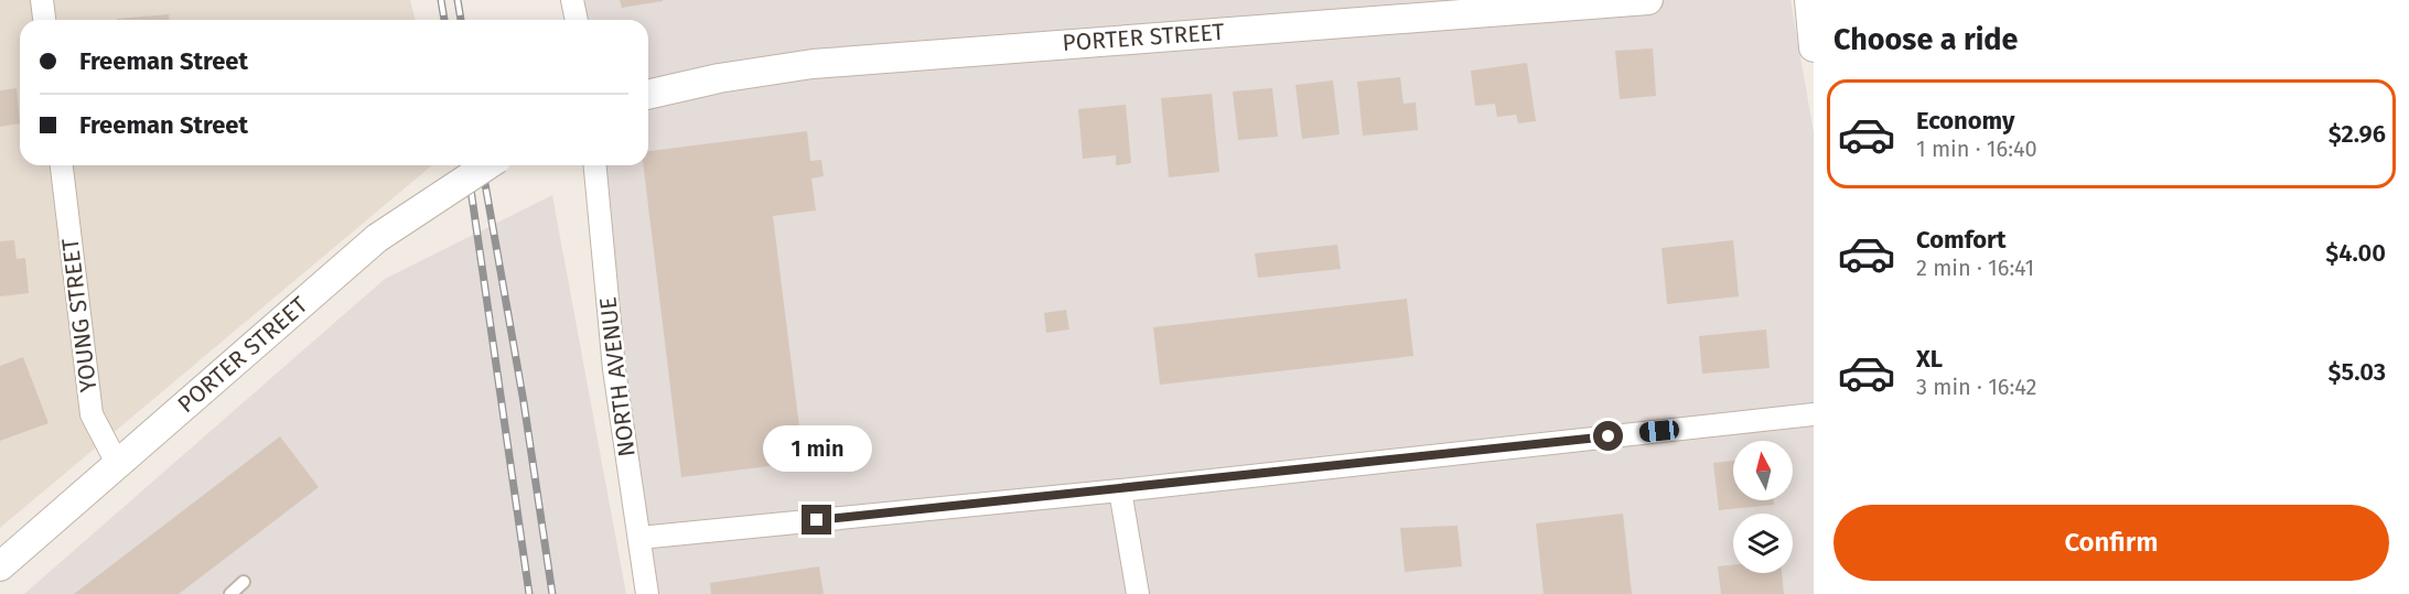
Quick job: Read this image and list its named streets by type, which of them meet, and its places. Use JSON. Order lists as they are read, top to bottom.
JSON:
{
  "streets": {
    "street": ["PORTER STREET", "YOUNG STREET", "NORTH AVENUE"]
  },
  "crossings": [
    ["PORTER STREET", "YOUNG STREET"]
  ],
  "north": "top",
  "page": {
    "heading": "Choose a ride",
    "banner": ["Freeman Street", "Freeman Street"],
    "list": [
      {
        "name": "Economy",
        "note": "1 min · 16:40",
        "value": "$2.96"
      },
      {
        "name": "Comfort",
        "note": "2 min · 16:41",
        "value": "$4.00"
      },
      {
        "name": "XL",
        "note": "3 min · 16:42",
        "value": "$5.03"
      }
    ],
    "bubble": "1 min",
    "buttons": "Confirm"
  }
}
